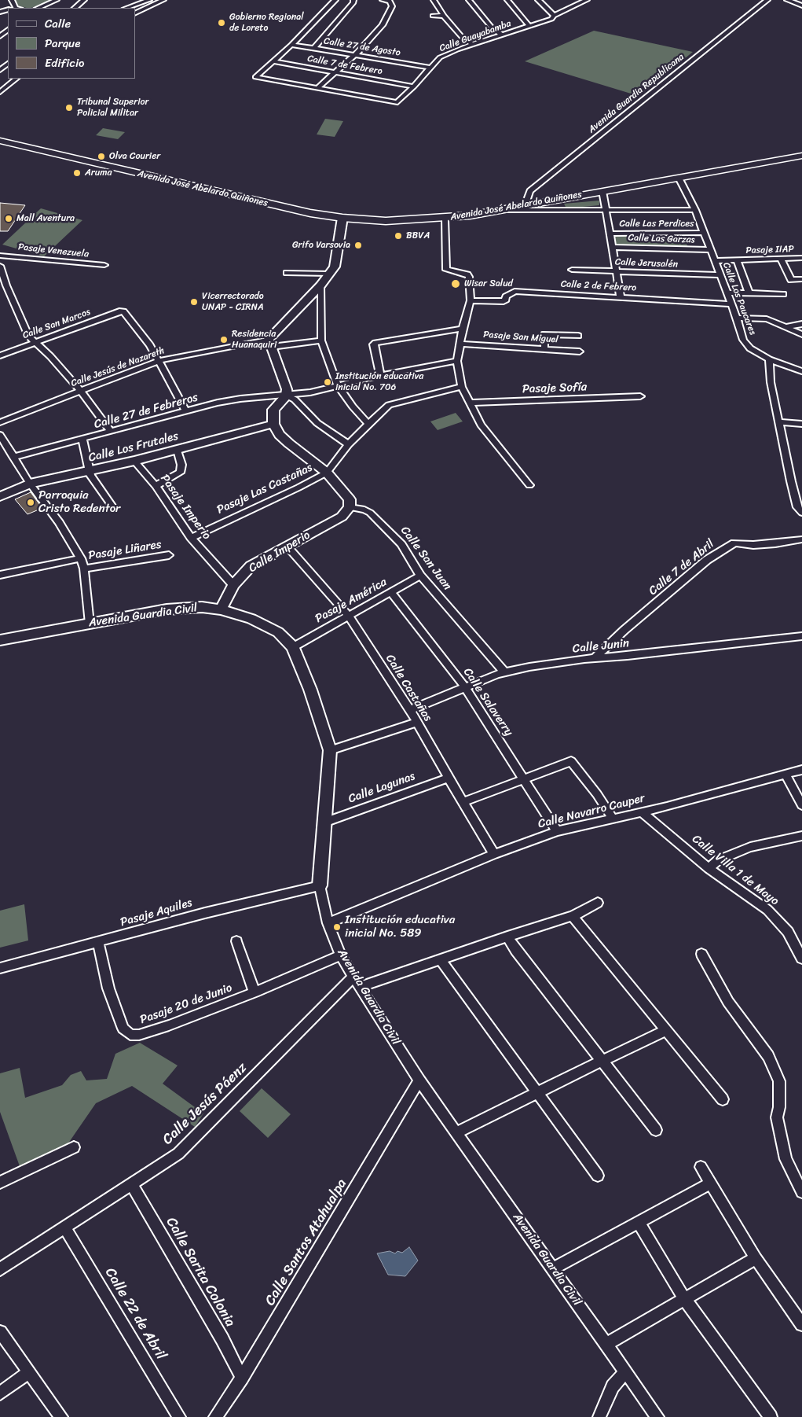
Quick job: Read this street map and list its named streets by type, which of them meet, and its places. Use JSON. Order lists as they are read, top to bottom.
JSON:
{
  "streets": {
    "main road": ["Avenida José Abelardo Quiñones"],
    "street": [
      "Calle Guayabamba",
      "Calle 27 de Agosto",
      "Calle 7 de Febrero",
      "Avenida Guardia Republicana",
      "Calle Las Perdices",
      "Calle Las Garzas",
      "Pasaje IIAP",
      "Pasaje Venezuela",
      "Calle Jerusalén",
      "Calle 2 de Febrero",
      "Calle Los Paucares",
      "Calle San Marcos",
      "Pasaje San Miguel",
      "Calle Jesús de Nazareth",
      "Pasaje Sofía",
      "Calle 27 de Febreros",
      "Calle Los Frutales",
      "Pasaje Las Castañas",
      "Pasaje Imperio",
      "Pasaje Liñares",
      "Calle Imperio",
      "Calle San Juan",
      "Calle 7 de Abril",
      "Pasaje América",
      "Avenida Guardia Civil",
      "Calle Junin",
      "Calle Castañas",
      "Calle Salaverry",
      "Calle Lagunas",
      "Calle Navarro Cauper",
      "Calle Villa 1 de Mayo",
      "Pasaje Aquiles",
      "Pasaje 20 de Junio",
      "Calle Jesús Páenz",
      "Calle Santos Atahualpa",
      "Calle Sarita Colonia",
      "Calle 22 de Abril"
    ]
  },
  "crossings": [
    ["Calle Guayabamba", "Calle 27 de Agosto"],
    ["Calle Guayabamba", "Calle 7 de Febrero"],
    ["Avenida Guardia Republicana", "Avenida José Abelardo Quiñones"],
    ["Avenida José Abelardo Quiñones", "Calle Los Paucares"],
    ["Calle Las Perdices", "Calle Los Paucares"],
    ["Calle Las Garzas", "Calle Los Paucares"],
    ["Pasaje IIAP", "Calle Los Paucares"],
    ["Calle Jerusalén", "Calle Los Paucares"],
    ["Calle 2 de Febrero", "Calle Los Paucares"],
    ["Calle San Marcos", "Calle Jesús de Nazareth"],
    ["Calle Los Frutales", "Pasaje Imperio"],
    ["Pasaje Las Castañas", "Pasaje Imperio"],
    ["Pasaje Imperio", "Calle Imperio"],
    ["Calle Imperio", "Calle San Juan"],
    ["Calle Imperio", "Avenida Guardia Civil"],
    ["Calle Imperio", "Calle Castañas"],
    ["Calle San Juan", "Pasaje América"],
    ["Calle San Juan", "Calle Junin"],
    ["Calle 7 de Abril", "Calle Junin"],
    ["Pasaje América", "Avenida Guardia Civil"],
    ["Pasaje América", "Calle Castañas"],
    ["Pasaje América", "Calle Salaverry"],
    ["Avenida Guardia Civil", "Calle Lagunas"],
    ["Avenida Guardia Civil", "Calle Navarro Cauper"],
    ["Avenida Guardia Civil", "Pasaje Aquiles"],
    ["Avenida Guardia Civil", "Pasaje 20 de Junio"],
    ["Avenida Guardia Civil", "Calle Jesús Páenz"],
    ["Avenida Guardia Civil", "Calle Santos Atahualpa"],
    ["Calle Junin", "Calle Castañas"],
    ["Calle Junin", "Calle Salaverry"],
    ["Calle Castañas", "Calle Lagunas"],
    ["Calle Castañas", "Calle Navarro Cauper"],
    ["Calle Salaverry", "Calle Navarro Cauper"],
    ["Calle Navarro Cauper", "Calle Villa 1 de Mayo"],
    ["Pasaje Aquiles", "Pasaje 20 de Junio"],
    ["Calle Jesús Páenz", "Calle Sarita Colonia"],
    ["Calle Jesús Páenz", "Calle 22 de Abril"],
    ["Calle Santos Atahualpa", "Calle Sarita Colonia"]
  ],
  "places": [
    "Gobierno Regional de Loreto",
    "Tribunal Superior Policial Militar",
    "Olva Courier",
    "Aruma",
    "Mall Aventura",
    "BBVA",
    "Grifo Varsovia",
    "Wisar Salud",
    "Vicerrectorado UNAP - CIRNA",
    "Residencia Huanaquiri",
    "Institución educativa inicial No. 706",
    "Parroquia Cristo Redentor",
    "Institución educativa inicial No. 589"
  ],
  "legend": ["Calle", "Parque", "Edificio"]
}
